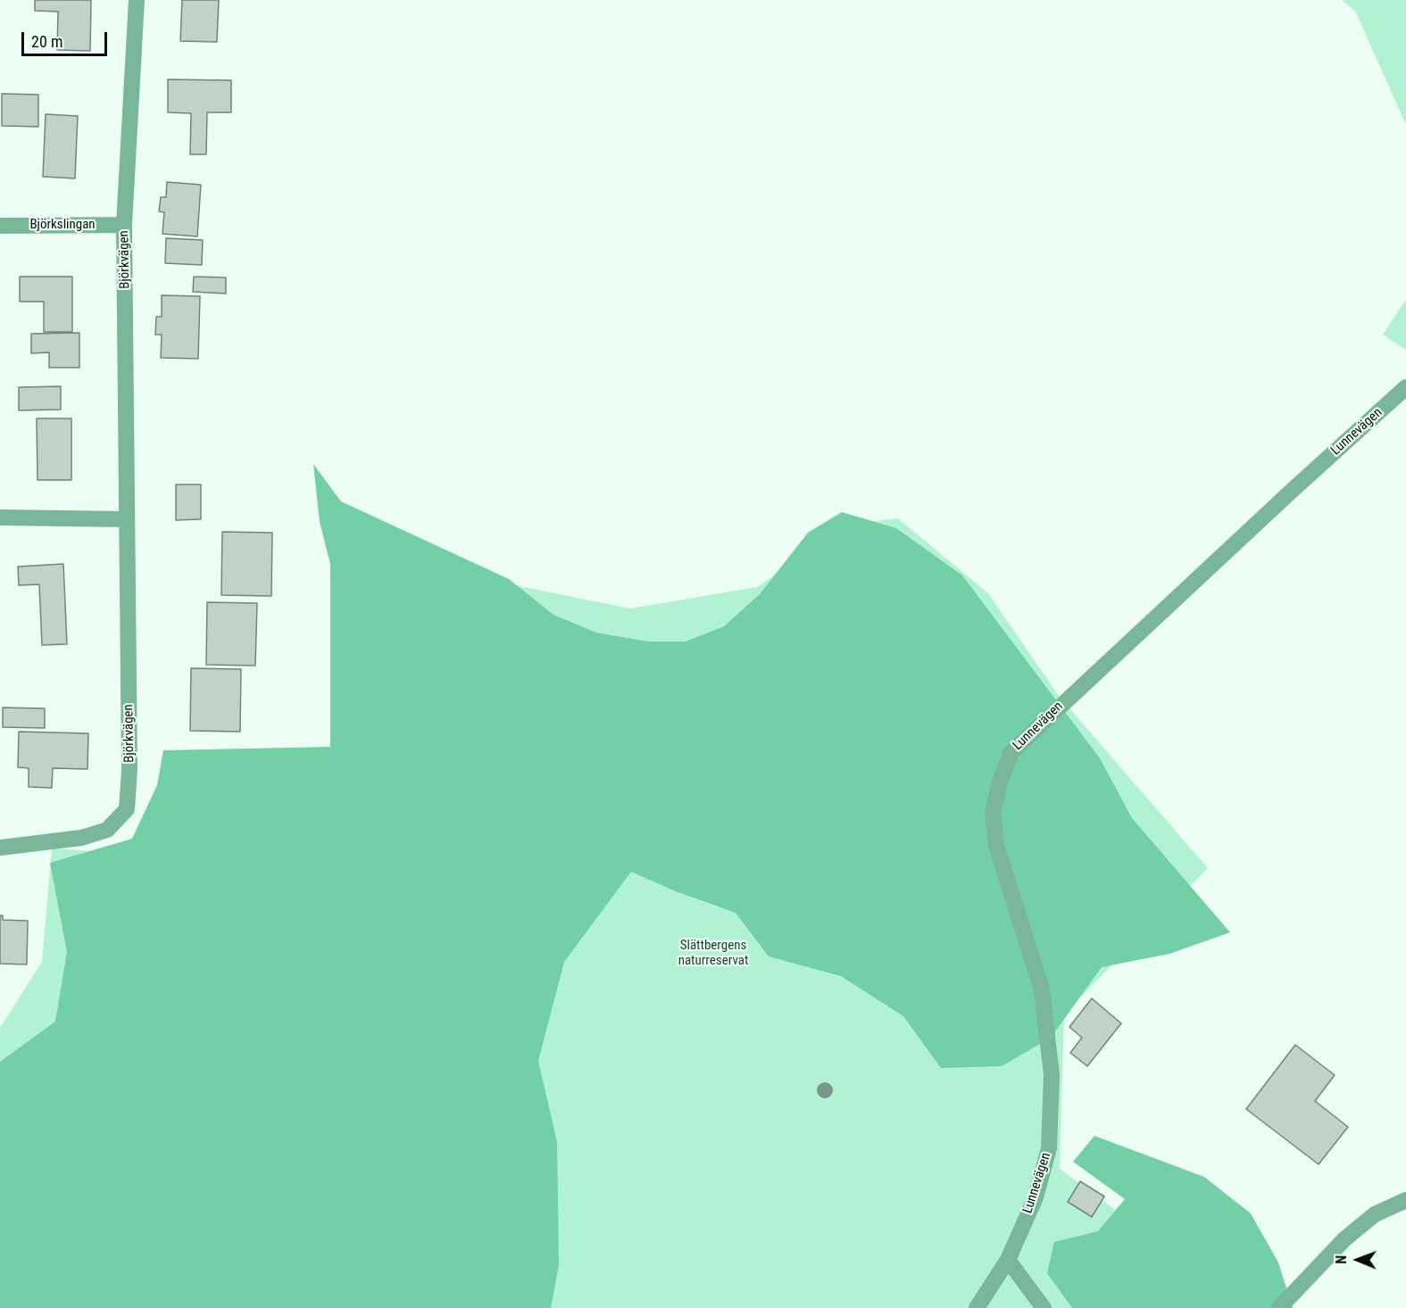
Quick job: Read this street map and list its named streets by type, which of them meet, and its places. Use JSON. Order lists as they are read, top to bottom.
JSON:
{
  "streets": {
    "street": ["Björkslingan", "Björkvägen", "Lunnevägen"]
  },
  "crossings": [
    ["Björkslingan", "Björkvägen"]
  ],
  "parks": ["Slättbergens naturreservat"],
  "scale_bar": "20 m",
  "north": "left"
}
